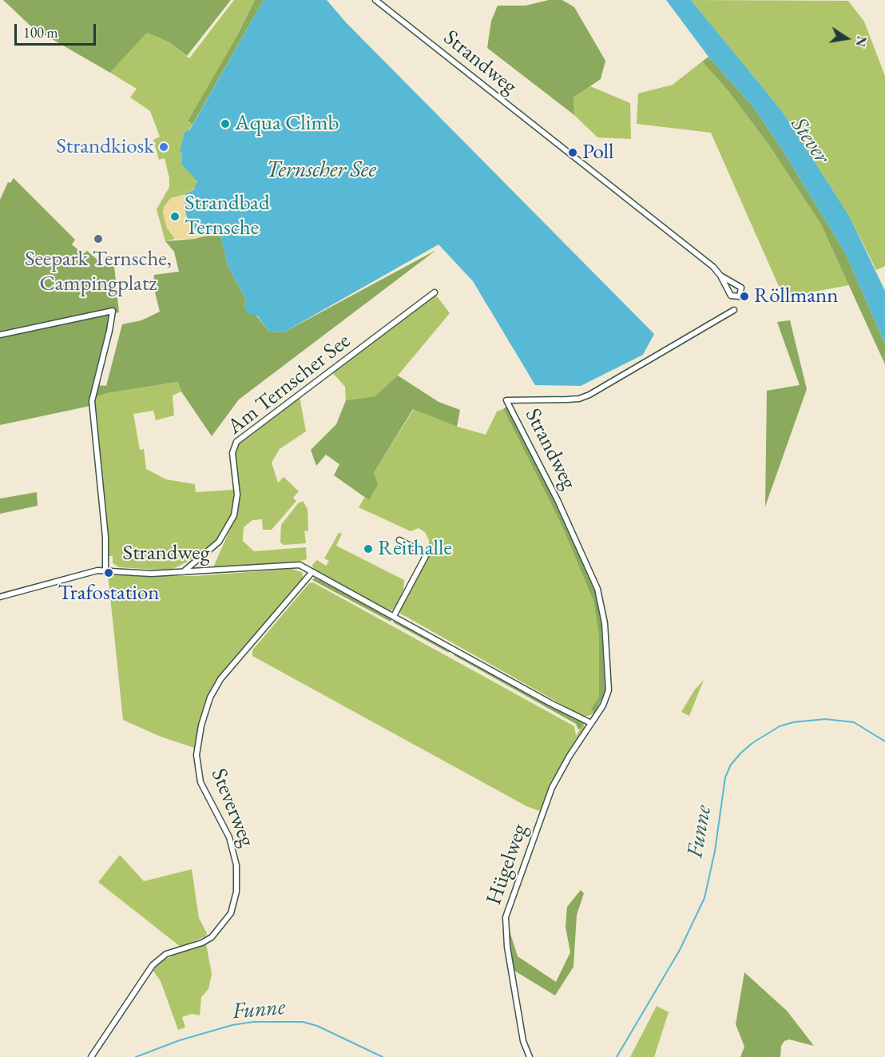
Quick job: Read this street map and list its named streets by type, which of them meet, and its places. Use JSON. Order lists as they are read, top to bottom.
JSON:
{
  "streets": {
    "street": [
      "Strandweg",
      "Am Ternscher See",
      "Steverweg",
      "Hügelweg"
    ]
  },
  "crossings": [
    ["Strandweg", "Am Ternscher See"],
    ["Strandweg", "Steverweg"],
    ["Strandweg", "Hügelweg"]
  ],
  "water": ["Stever", "Ternscher See", "Funne"],
  "places": [
    "Aqua Climb",
    "Strandkiosk",
    "Poll",
    "Strandbad Ternsche",
    "Seepark Ternsche, Campingplatz",
    "Röllmann",
    "Reithalle",
    "Trafostation"
  ],
  "scale_bar": "100 m",
  "north": "right"
}
